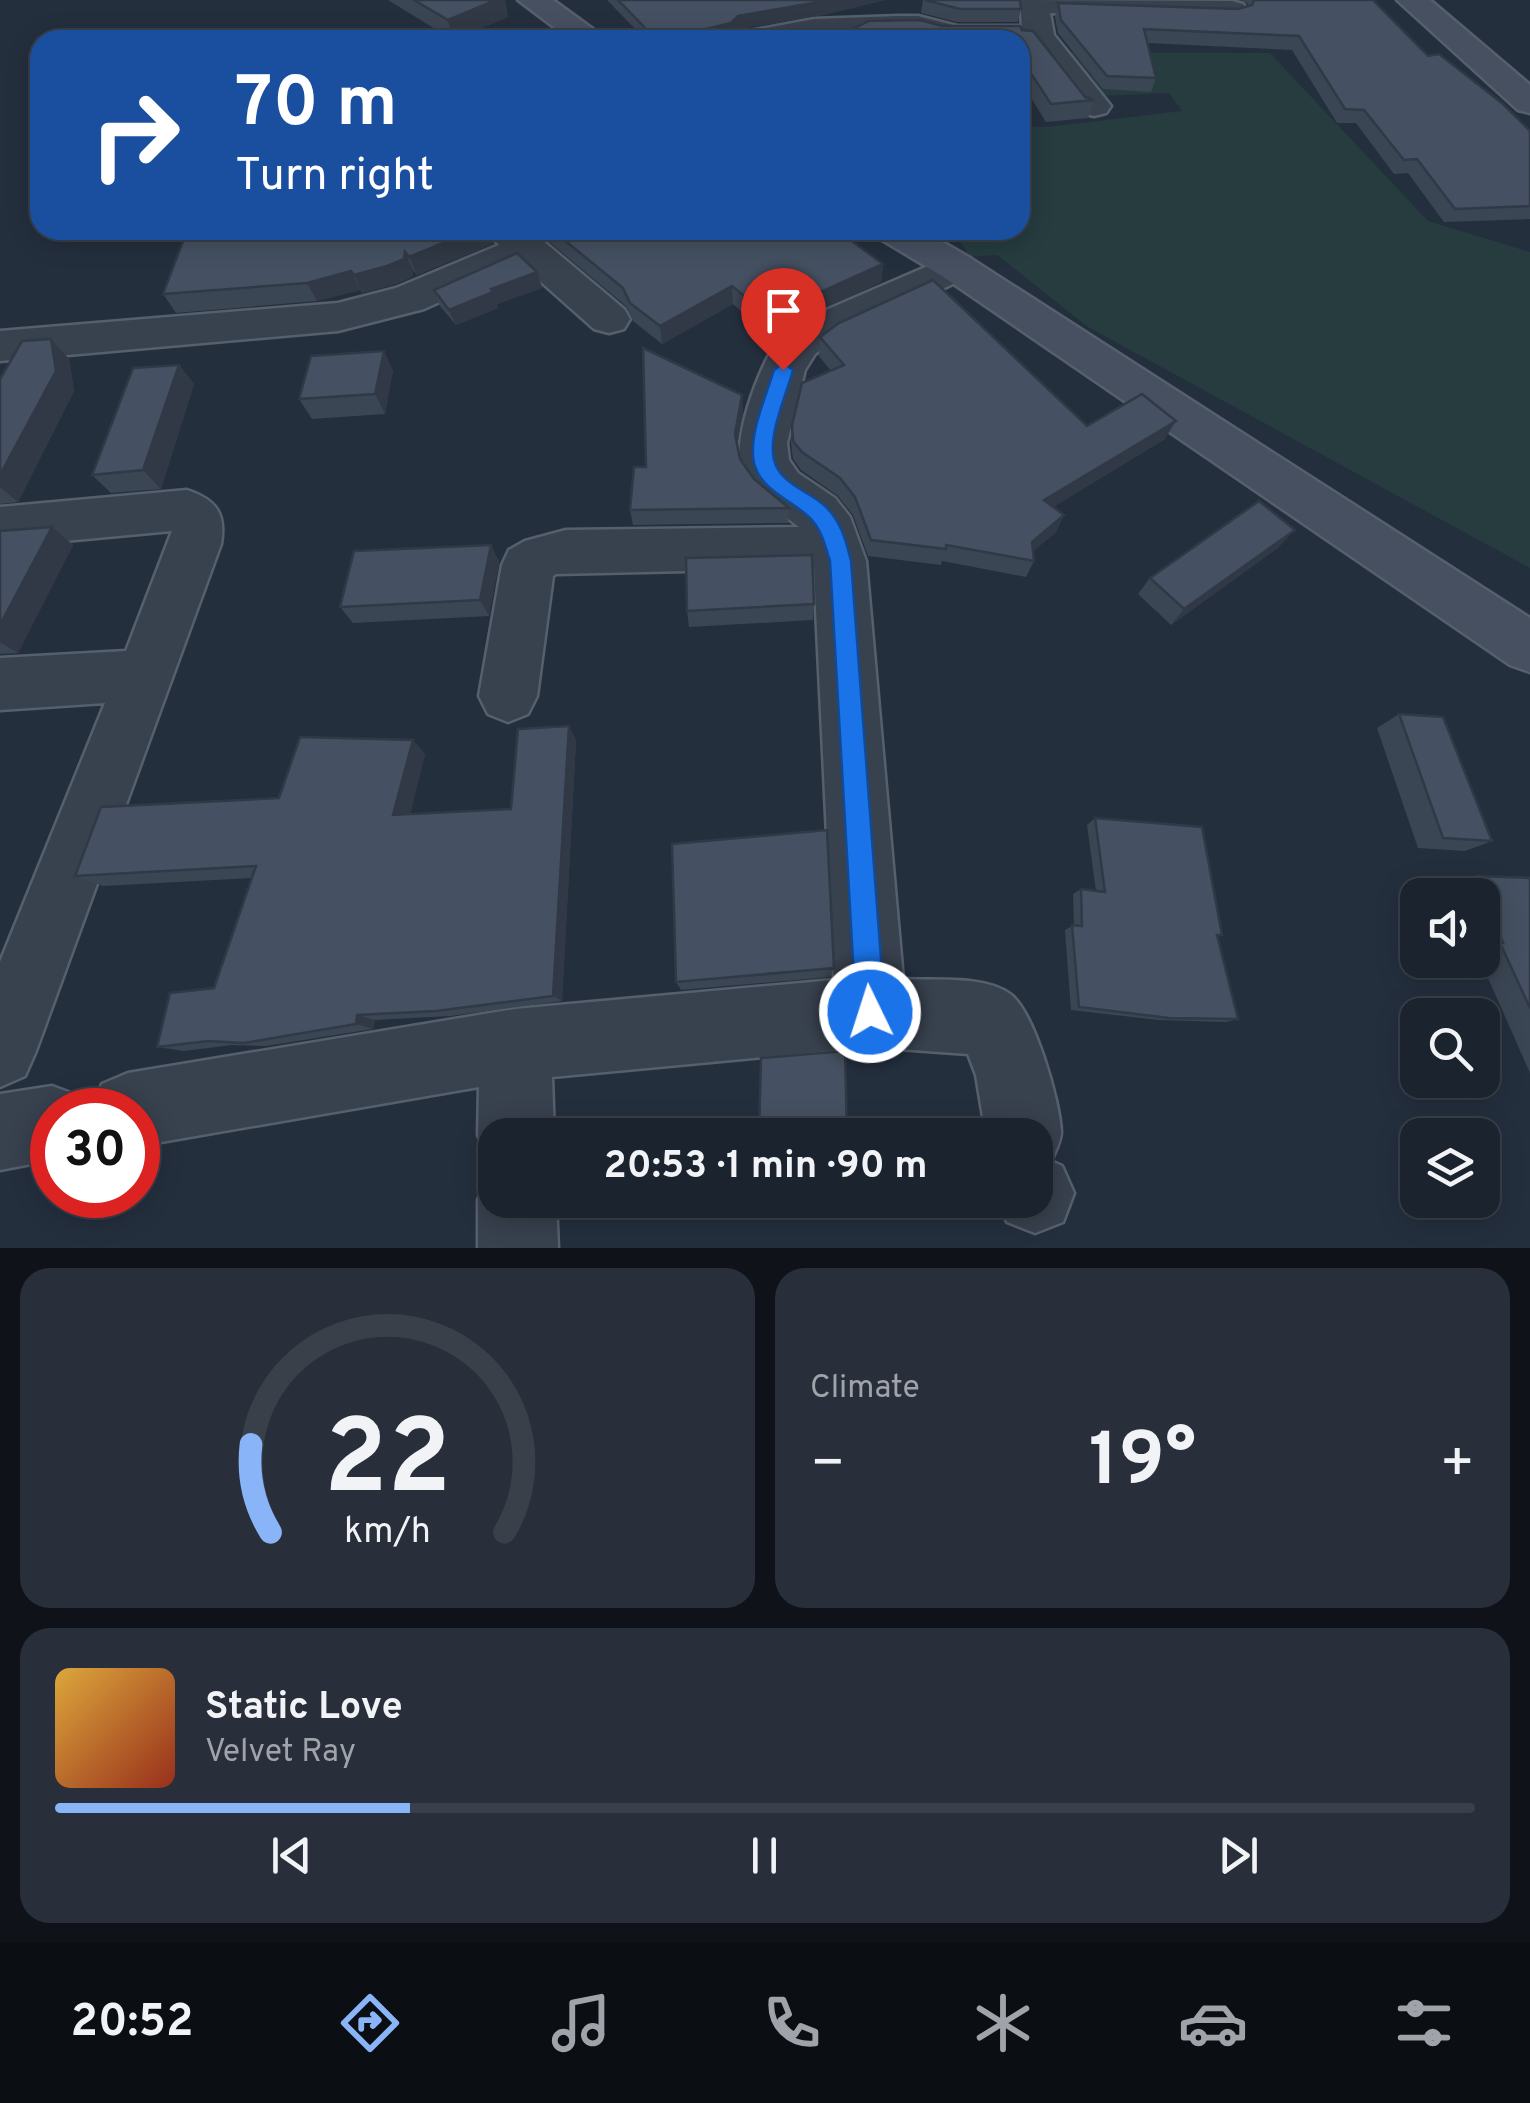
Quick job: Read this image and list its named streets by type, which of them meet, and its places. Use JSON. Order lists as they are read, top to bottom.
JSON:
{
  "page": {
    "turn": ["70 m", "Turn right"],
    "limit": "30",
    "trip": "20:53 · 1 min · 90 m",
    "tile": "Climate",
    "heat": ["−", "19°", "+"],
    "song": ["Static Love", "Velvet Ray"],
    "tabs": "20:52",
    "gauge": ["22", "km/h"]
  }
}
